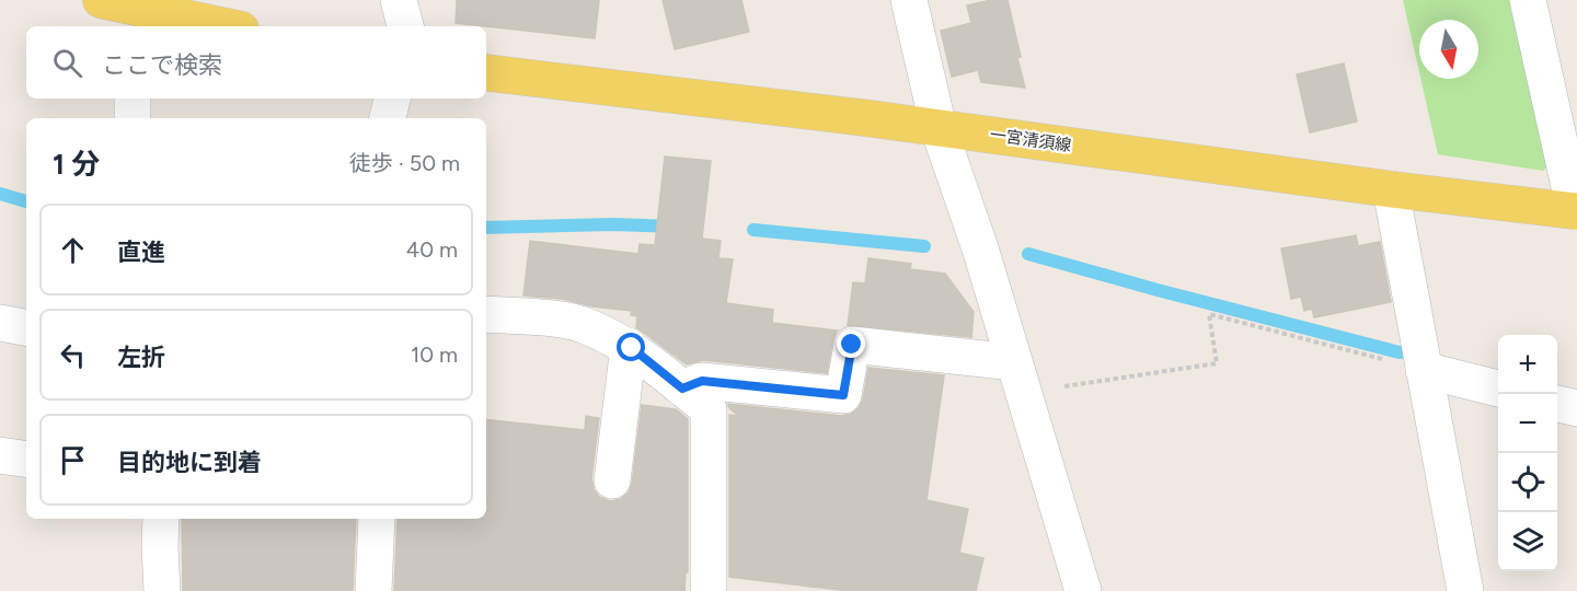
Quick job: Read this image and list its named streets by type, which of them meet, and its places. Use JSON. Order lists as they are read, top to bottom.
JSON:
{
  "streets": {
    "main road": ["一宮清須線"]
  },
  "north": "bottom",
  "page": {
    "search": "ここで検索",
    "heading": ["1 分", "徒歩 · 50 m"],
    "list": [
      ["直進", "40 m"],
      ["左折", "10 m"],
      "目的地に到着"
    ],
    "map_buttons": ["+", "−"]
  }
}
